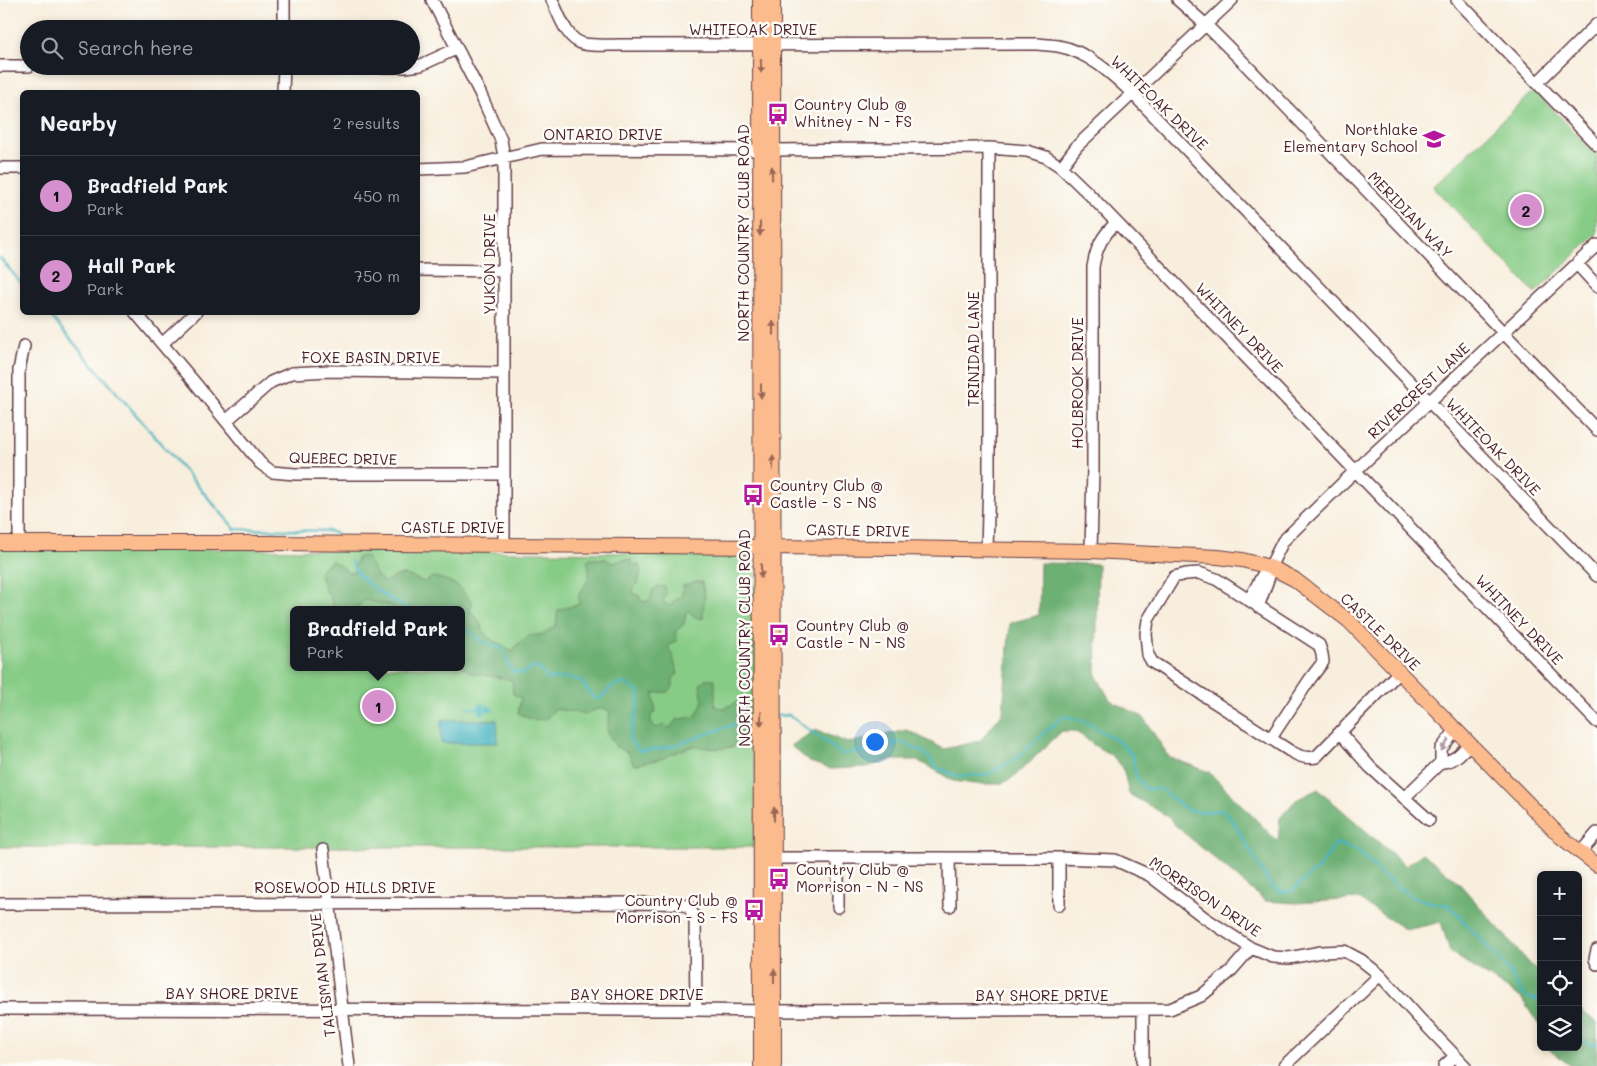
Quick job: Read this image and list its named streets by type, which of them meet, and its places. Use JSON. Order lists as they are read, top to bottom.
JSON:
{
  "streets": {
    "main road": ["NORTH COUNTRY CLUB ROAD", "CASTLE DRIVE"],
    "street": [
      "WHITEOAK DRIVE",
      "ONTARIO DRIVE",
      "MERIDIAN WAY",
      "YUKON DRIVE",
      "WHITNEY DRIVE",
      "TRINIDAD LANE",
      "FOXE BASIN DRIVE",
      "HOLBROOK DRIVE",
      "RIVERCREST LANE",
      "QUEBEC DRIVE",
      "ROSEWOOD HILLS DRIVE",
      "MORRISON DRIVE",
      "TALISMAN DRIVE",
      "BAY SHORE DRIVE"
    ]
  },
  "crossings": [
    ["WHITEOAK DRIVE", "NORTH COUNTRY CLUB ROAD"],
    ["WHITEOAK DRIVE", "RIVERCREST LANE"],
    ["ONTARIO DRIVE", "NORTH COUNTRY CLUB ROAD"],
    ["ONTARIO DRIVE", "YUKON DRIVE"],
    ["ONTARIO DRIVE", "WHITNEY DRIVE"],
    ["MERIDIAN WAY", "RIVERCREST LANE"],
    ["NORTH COUNTRY CLUB ROAD", "WHITNEY DRIVE"],
    ["NORTH COUNTRY CLUB ROAD", "CASTLE DRIVE"],
    ["NORTH COUNTRY CLUB ROAD", "MORRISON DRIVE"],
    ["NORTH COUNTRY CLUB ROAD", "BAY SHORE DRIVE"],
    ["YUKON DRIVE", "FOXE BASIN DRIVE"],
    ["YUKON DRIVE", "QUEBEC DRIVE"],
    ["YUKON DRIVE", "CASTLE DRIVE"],
    ["WHITNEY DRIVE", "TRINIDAD LANE"],
    ["WHITNEY DRIVE", "HOLBROOK DRIVE"],
    ["WHITNEY DRIVE", "RIVERCREST LANE"],
    ["TRINIDAD LANE", "CASTLE DRIVE"],
    ["FOXE BASIN DRIVE", "QUEBEC DRIVE"],
    ["HOLBROOK DRIVE", "CASTLE DRIVE"],
    ["RIVERCREST LANE", "CASTLE DRIVE"],
    ["ROSEWOOD HILLS DRIVE", "TALISMAN DRIVE"],
    ["ROSEWOOD HILLS DRIVE", "BAY SHORE DRIVE"],
    ["MORRISON DRIVE", "BAY SHORE DRIVE"],
    ["TALISMAN DRIVE", "BAY SHORE DRIVE"]
  ],
  "places": {
    "bus stop": [
      "Country Club @ Whitney - N - FS",
      "Country Club @ Castle - S - NS",
      "Country Club @ Castle - N - NS",
      "Country Club @ Morrison - N - NS",
      "Country Club @ Morrison - S - FS"
    ],
    "school or university": ["Northlake Elementary School"]
  },
  "page": {
    "search": "Search here",
    "heading": ["Nearby", "2 results"],
    "list": [
      {
        "mark": "1",
        "name": "Bradfield Park",
        "note": "Park",
        "value": "450 m"
      },
      {
        "mark": "2",
        "name": "Hall Park",
        "note": "Park",
        "value": "750 m"
      }
    ],
    "pins": ["2", "1"],
    "popup": ["Bradfield Park", "Park"],
    "map_buttons": ["+", "−"]
  }
}
